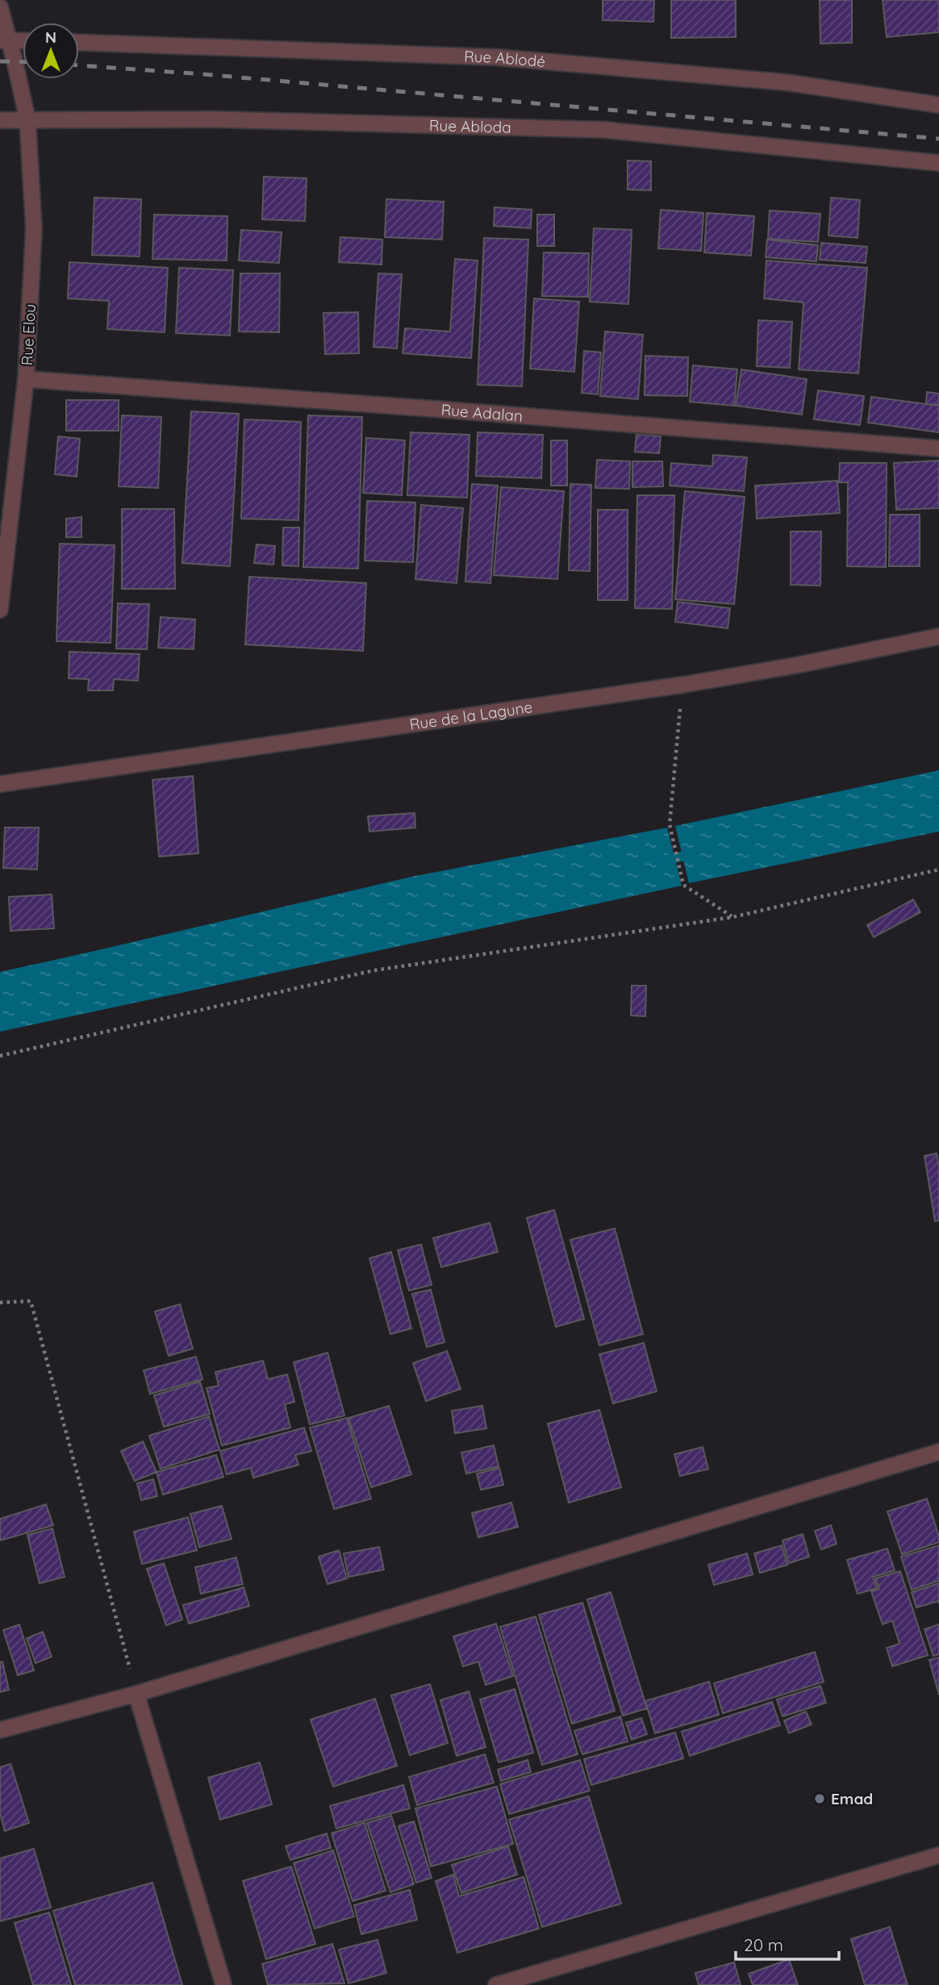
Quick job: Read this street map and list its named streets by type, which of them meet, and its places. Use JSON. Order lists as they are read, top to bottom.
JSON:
{
  "streets": {
    "street": [
      "Rue Ablodé",
      "Rue Abloda",
      "Rue Elou",
      "Rue Adalan",
      "Rue de la Lagune"
    ]
  },
  "crossings": [
    ["Rue Abloda", "Rue Elou"],
    ["Rue Elou", "Rue Adalan"]
  ],
  "places": ["Emad"],
  "scale_bar": "20 m",
  "north": "top"
}
